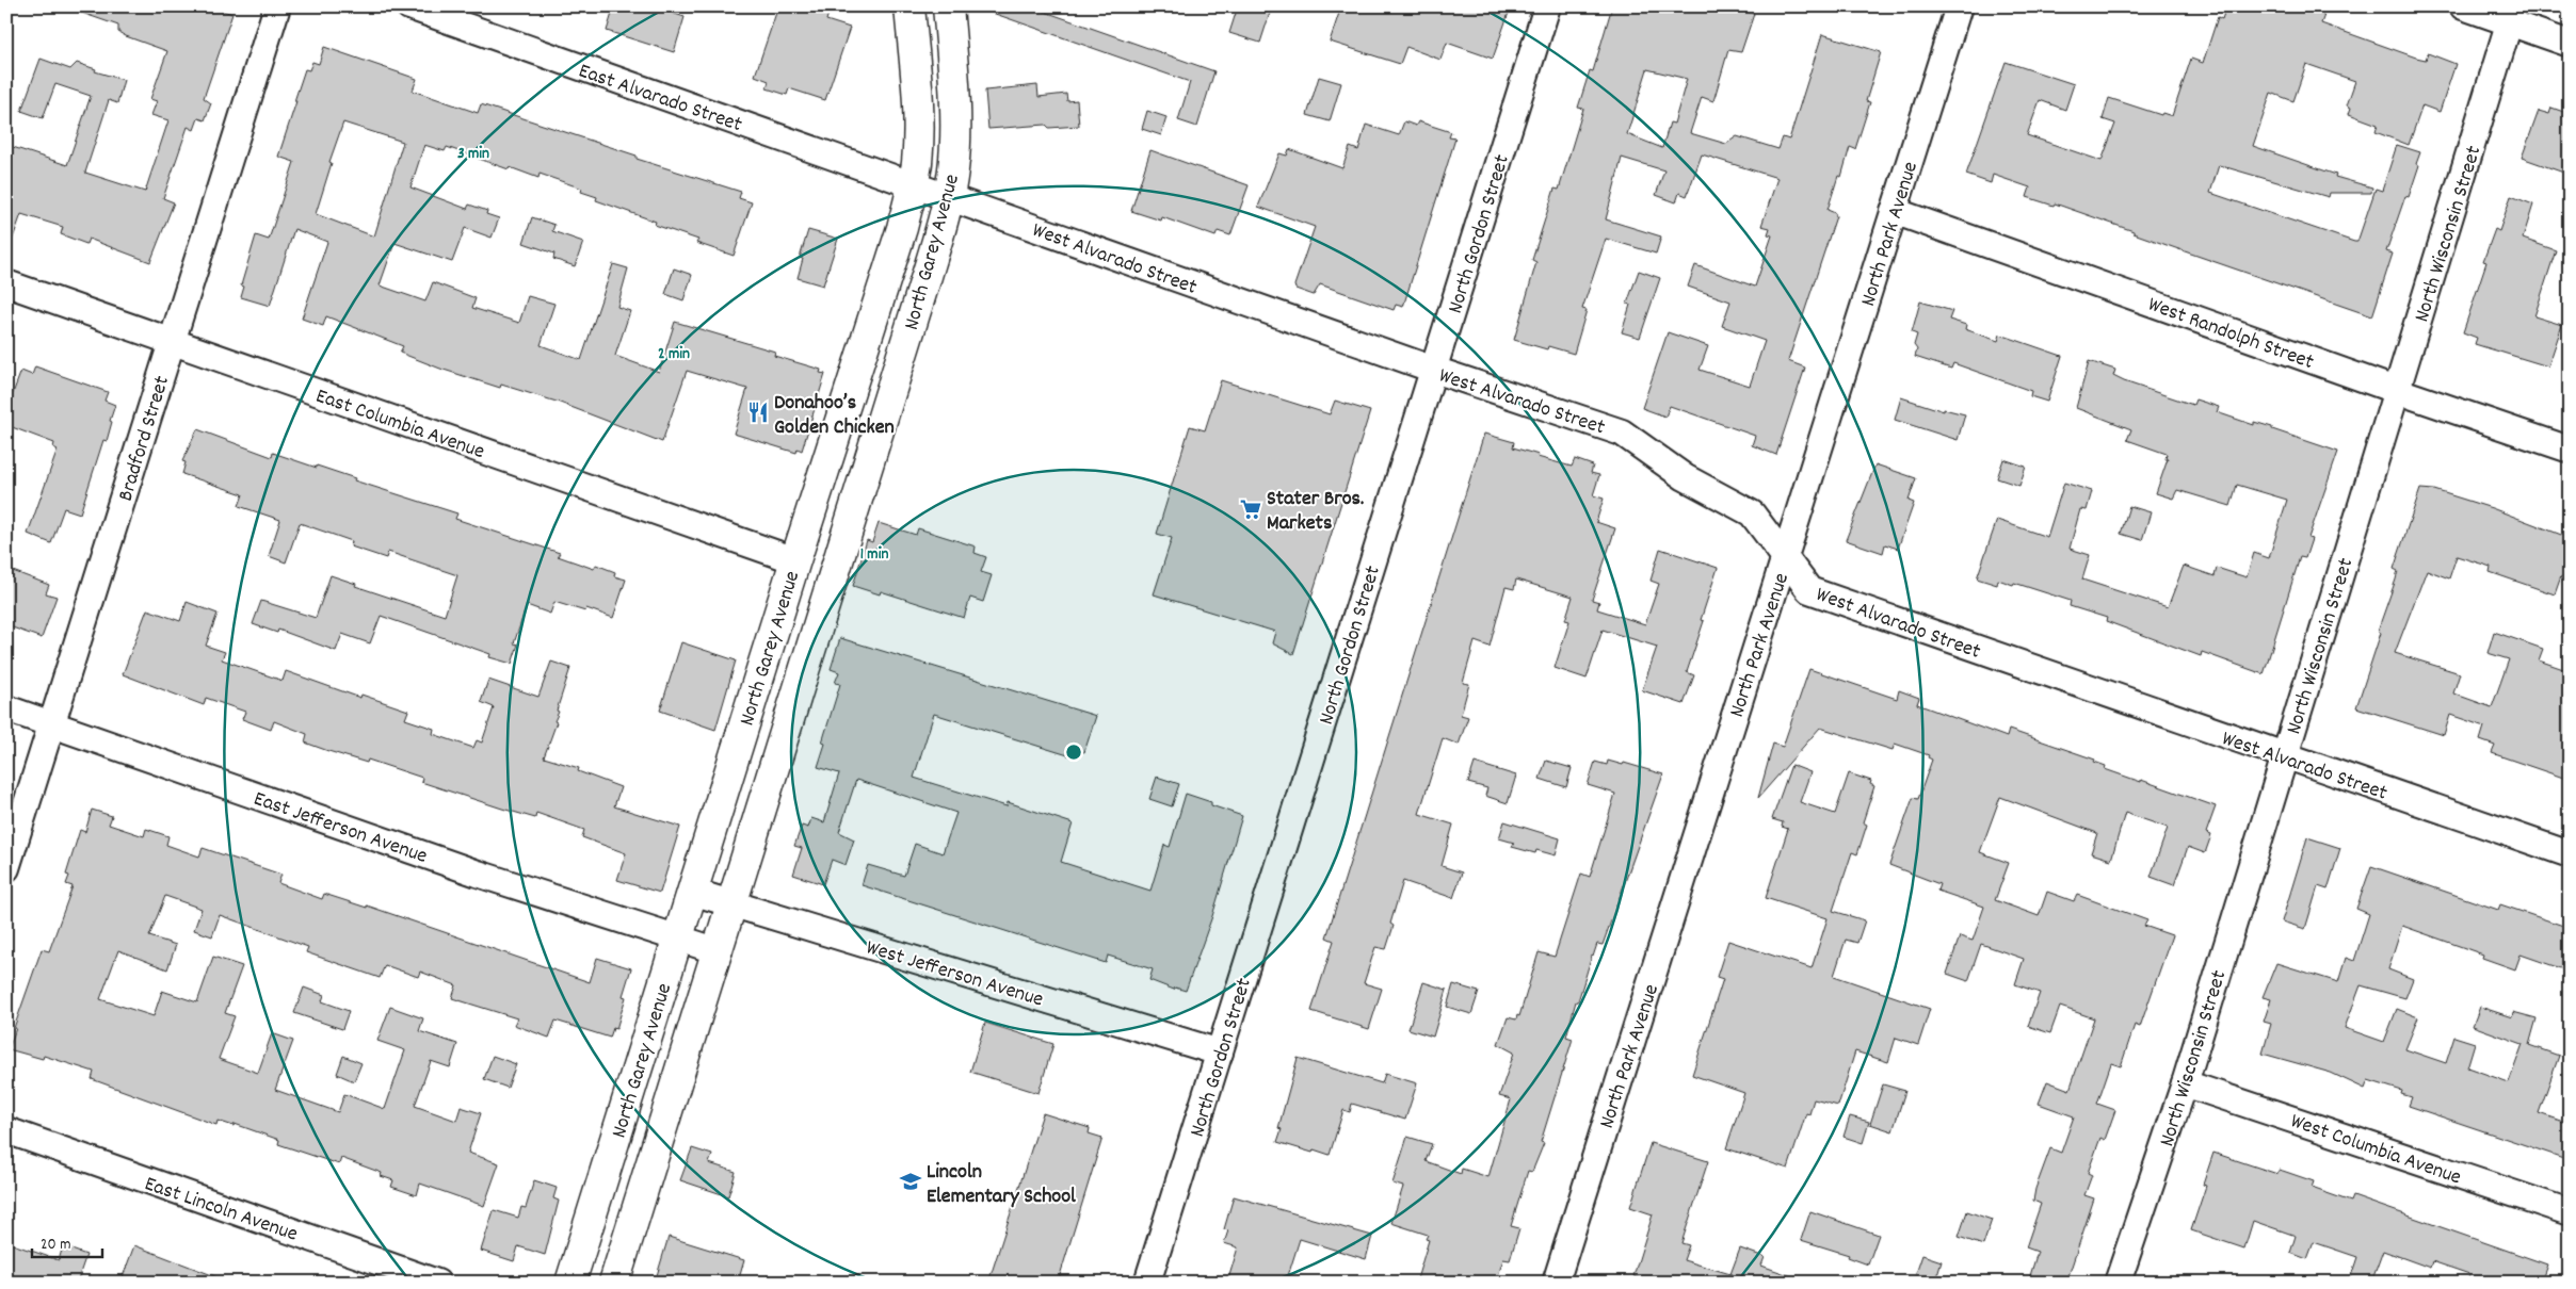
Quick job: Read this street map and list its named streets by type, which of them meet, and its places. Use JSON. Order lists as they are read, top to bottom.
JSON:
{
  "streets": {
    "main road": ["North Garey Avenue"],
    "street": [
      "East Alvarado Street",
      "North Gordon Street",
      "North Park Avenue",
      "North Wisconsin Street",
      "West Alvarado Street",
      "West Randolph Street",
      "East Columbia Avenue",
      "Bradford Street",
      "East Jefferson Avenue",
      "West Jefferson Avenue",
      "West Columbia Avenue",
      "East Lincoln Avenue"
    ]
  },
  "crossings": [
    ["East Alvarado Street", "North Garey Avenue"],
    ["East Alvarado Street", "West Alvarado Street"],
    ["North Gordon Street", "West Alvarado Street"],
    ["North Gordon Street", "West Jefferson Avenue"],
    ["North Park Avenue", "West Alvarado Street"],
    ["North Park Avenue", "West Randolph Street"],
    ["North Wisconsin Street", "West Alvarado Street"],
    ["North Wisconsin Street", "West Randolph Street"],
    ["North Wisconsin Street", "West Columbia Avenue"],
    ["North Garey Avenue", "West Alvarado Street"],
    ["North Garey Avenue", "East Columbia Avenue"],
    ["North Garey Avenue", "East Jefferson Avenue"],
    ["North Garey Avenue", "West Jefferson Avenue"],
    ["East Columbia Avenue", "Bradford Street"],
    ["Bradford Street", "East Jefferson Avenue"]
  ],
  "places": {
    "restaurant": ["Donahoo’s Golden Chicken"],
    "supermarket": ["Stater Bros. Markets"],
    "school or university": ["Lincoln Elementary School"]
  },
  "scale_bar": "20 m",
  "rings": ["3 min", "2 min", "1 min"]
}
